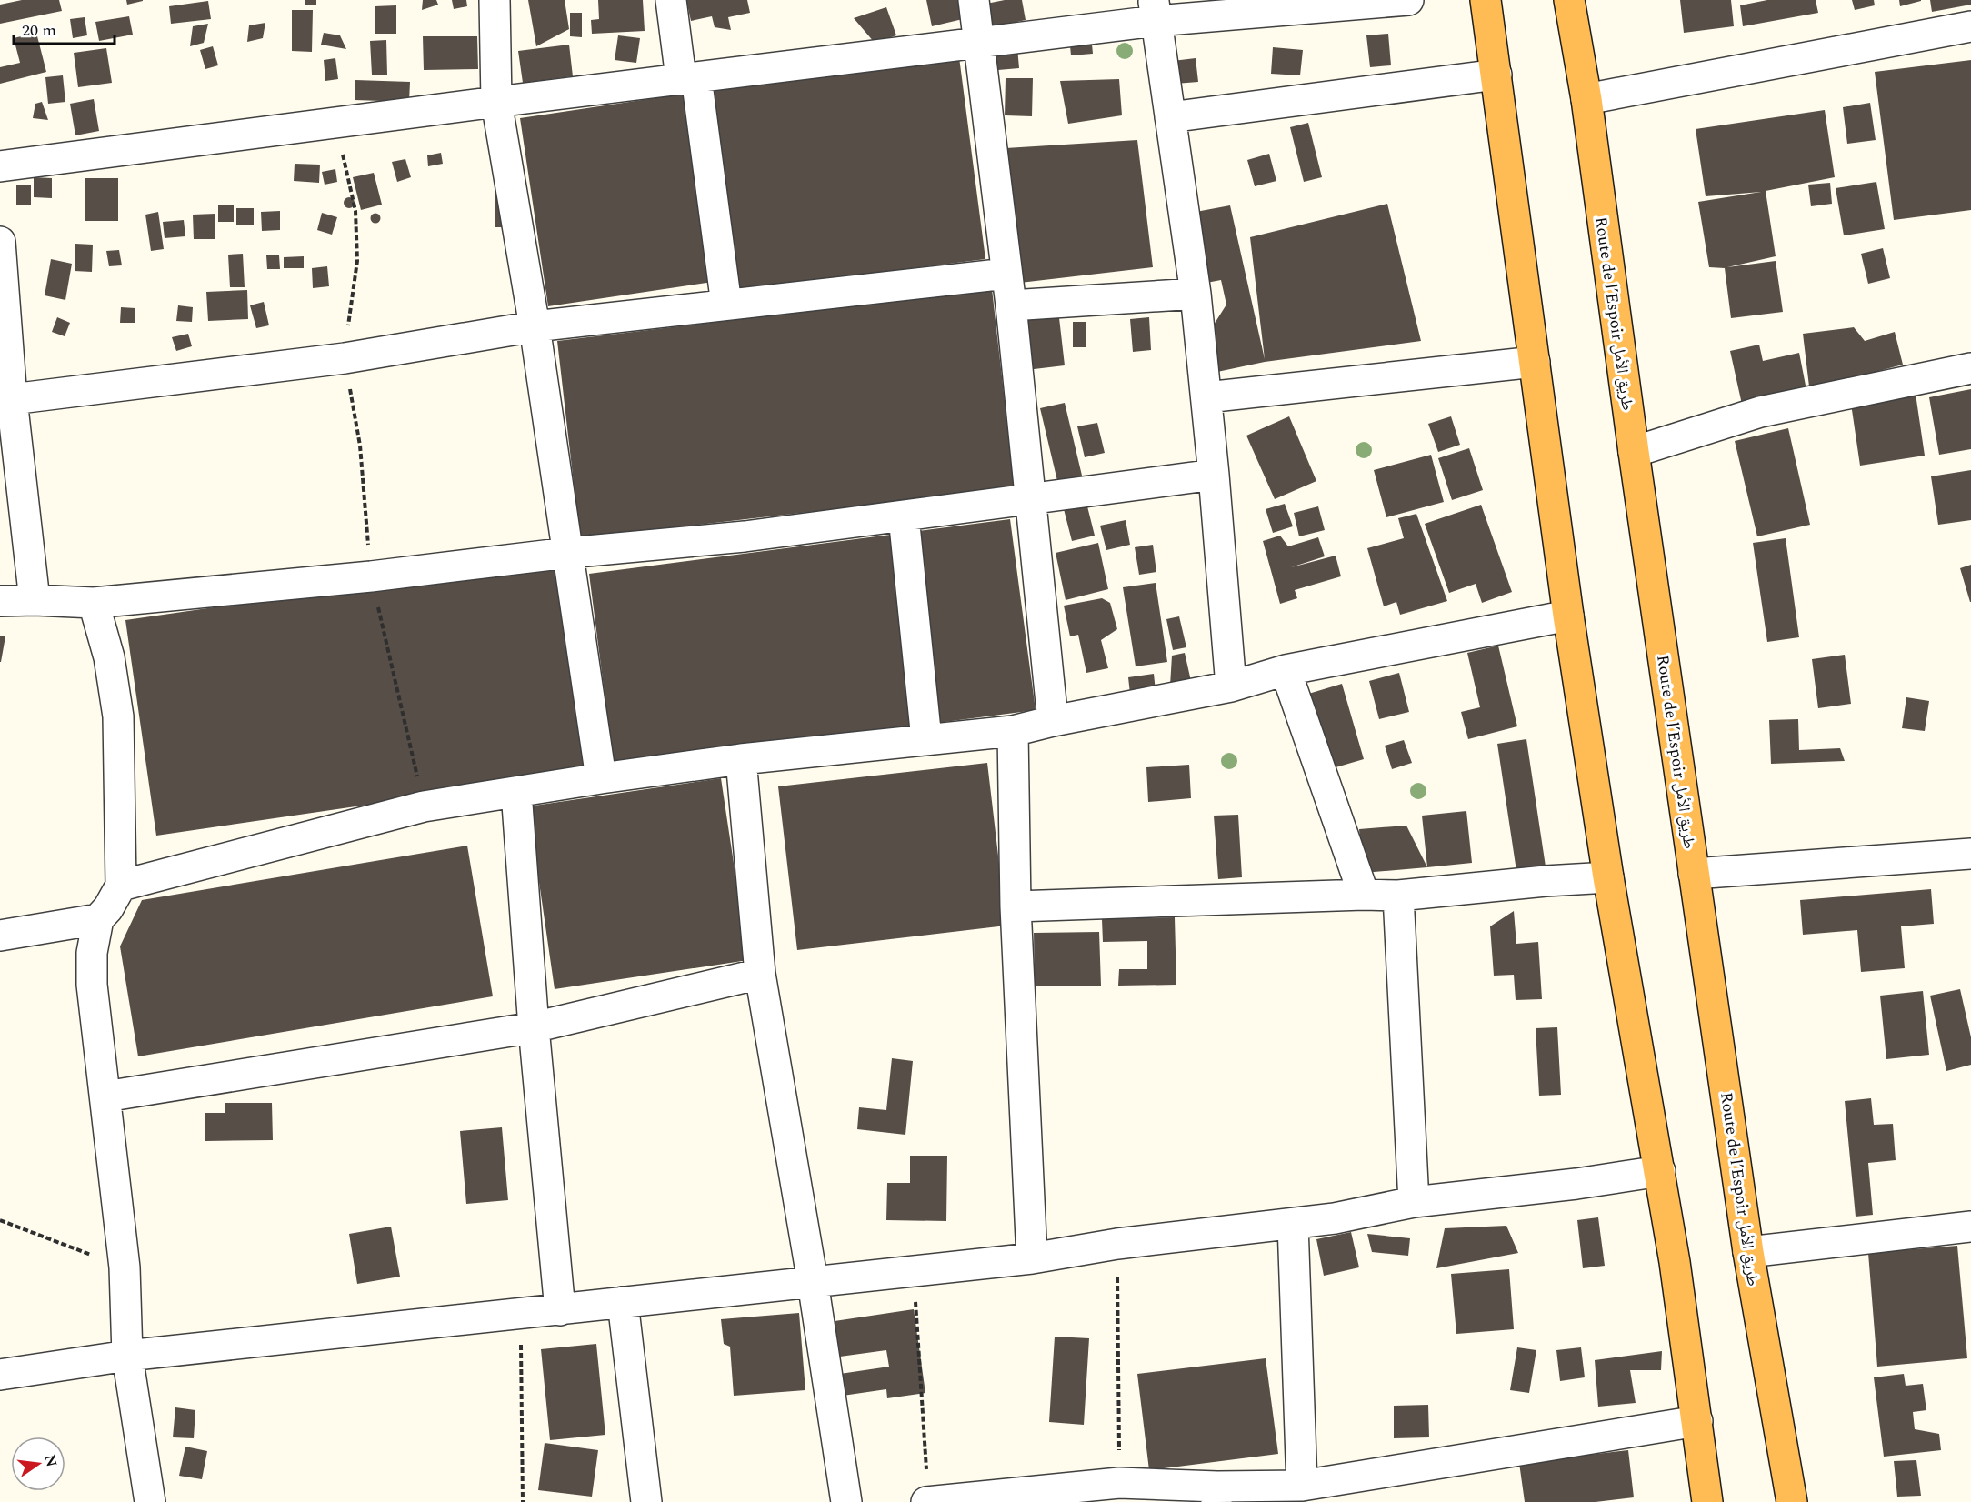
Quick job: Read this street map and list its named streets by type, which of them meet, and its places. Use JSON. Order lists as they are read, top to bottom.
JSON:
{
  "streets": {
    "highway": ["Route de l’Espoir طريق الأمل"]
  },
  "scale_bar": "20 m",
  "north": "right"
}
